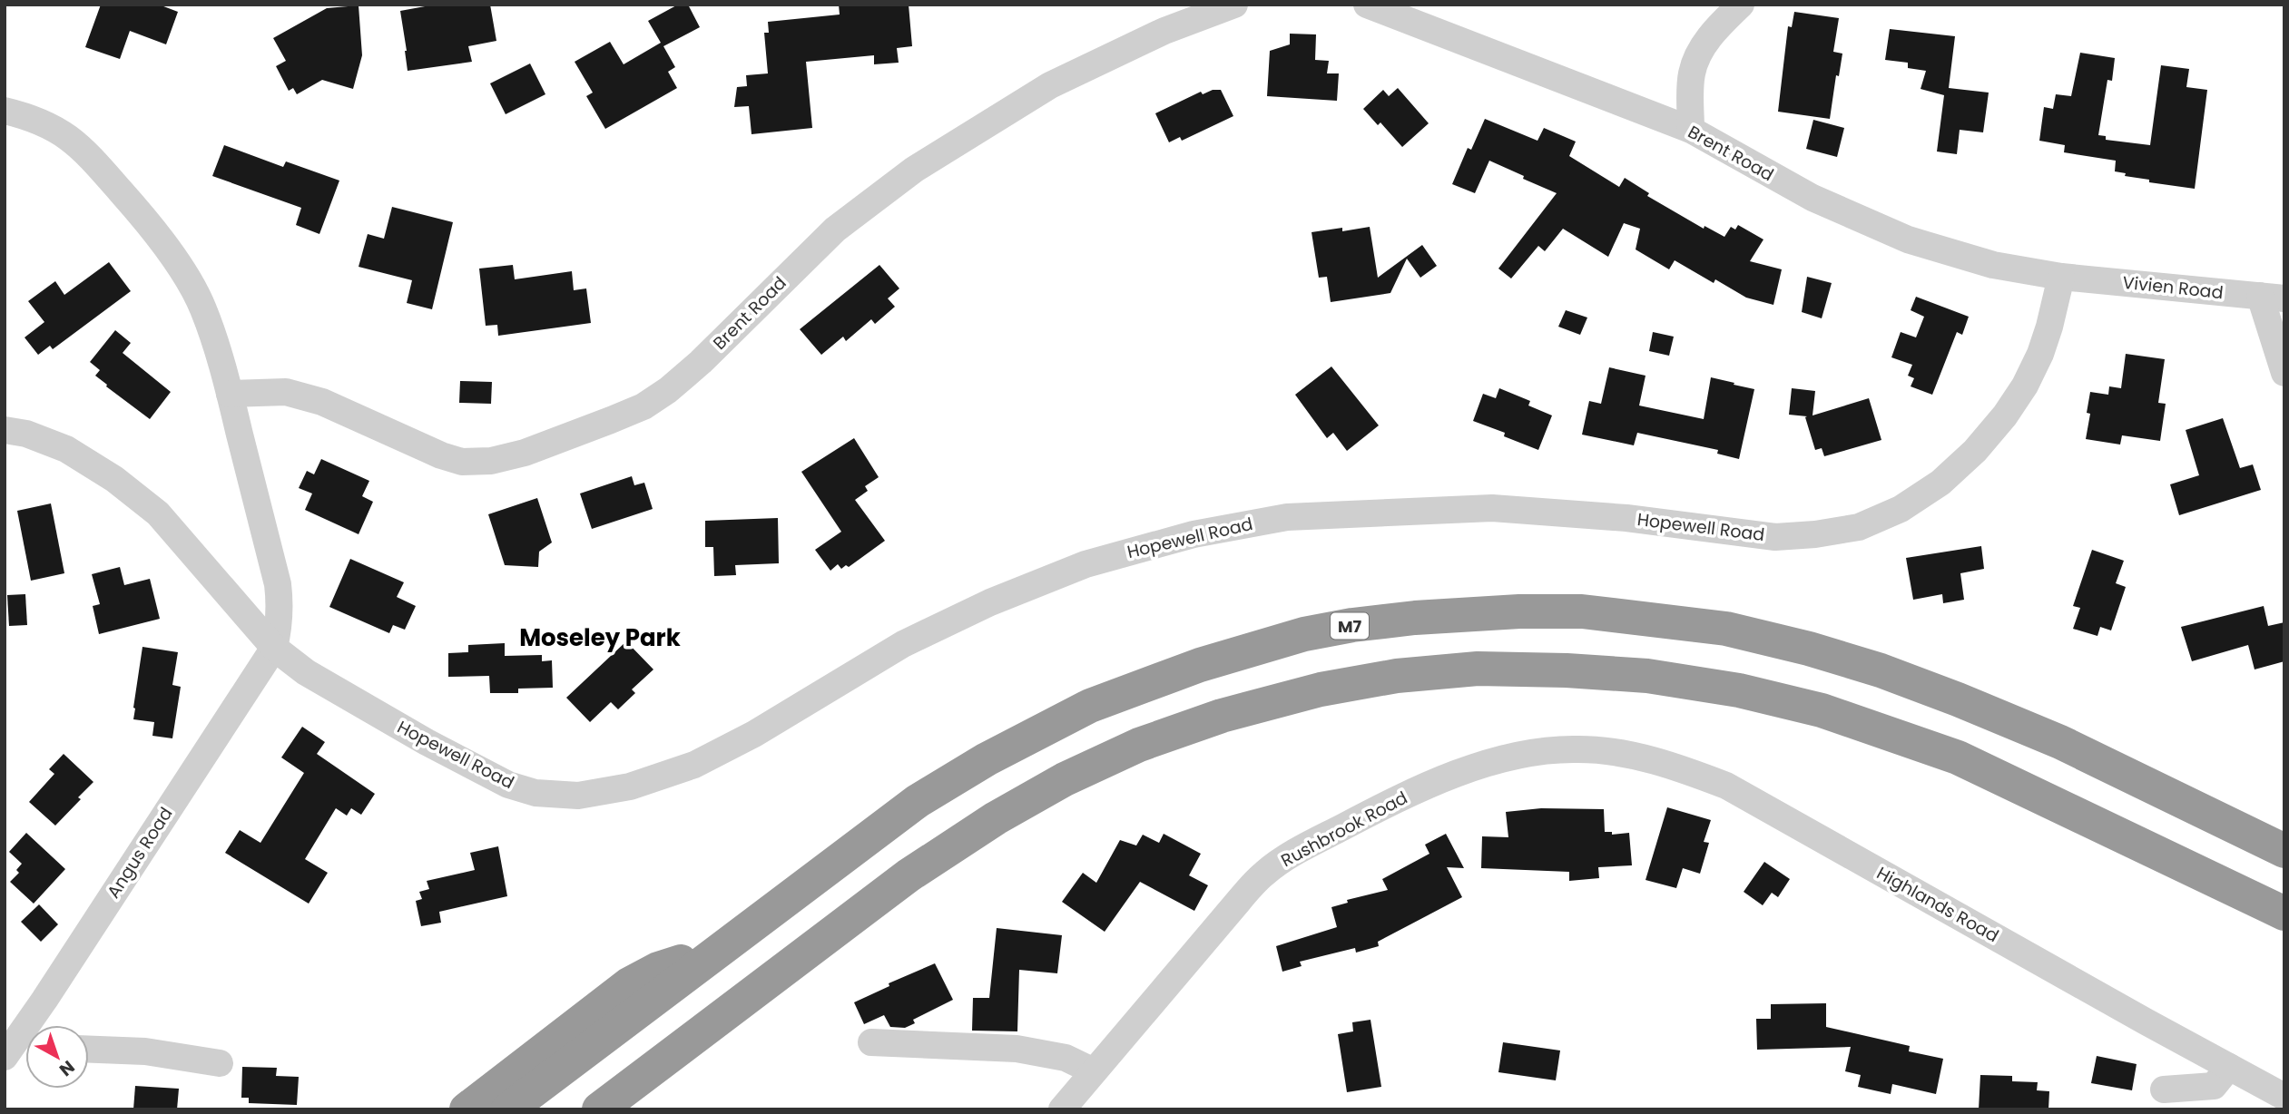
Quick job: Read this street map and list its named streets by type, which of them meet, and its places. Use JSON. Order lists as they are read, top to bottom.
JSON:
{
  "streets": {
    "highway": ["M7"],
    "street": [
      "Brent Road",
      "Vivien Road",
      "Hopewell Road",
      "Rushbrook Road",
      "Angus Road",
      "Highlands Road"
    ]
  },
  "crossings": [
    ["Brent Road", "Vivien Road"],
    ["Brent Road", "Hopewell Road"],
    ["Vivien Road", "Hopewell Road"],
    ["Hopewell Road", "Angus Road"],
    ["Rushbrook Road", "Highlands Road"]
  ],
  "districts": ["Moseley Park"],
  "north": "bottom right"
}
